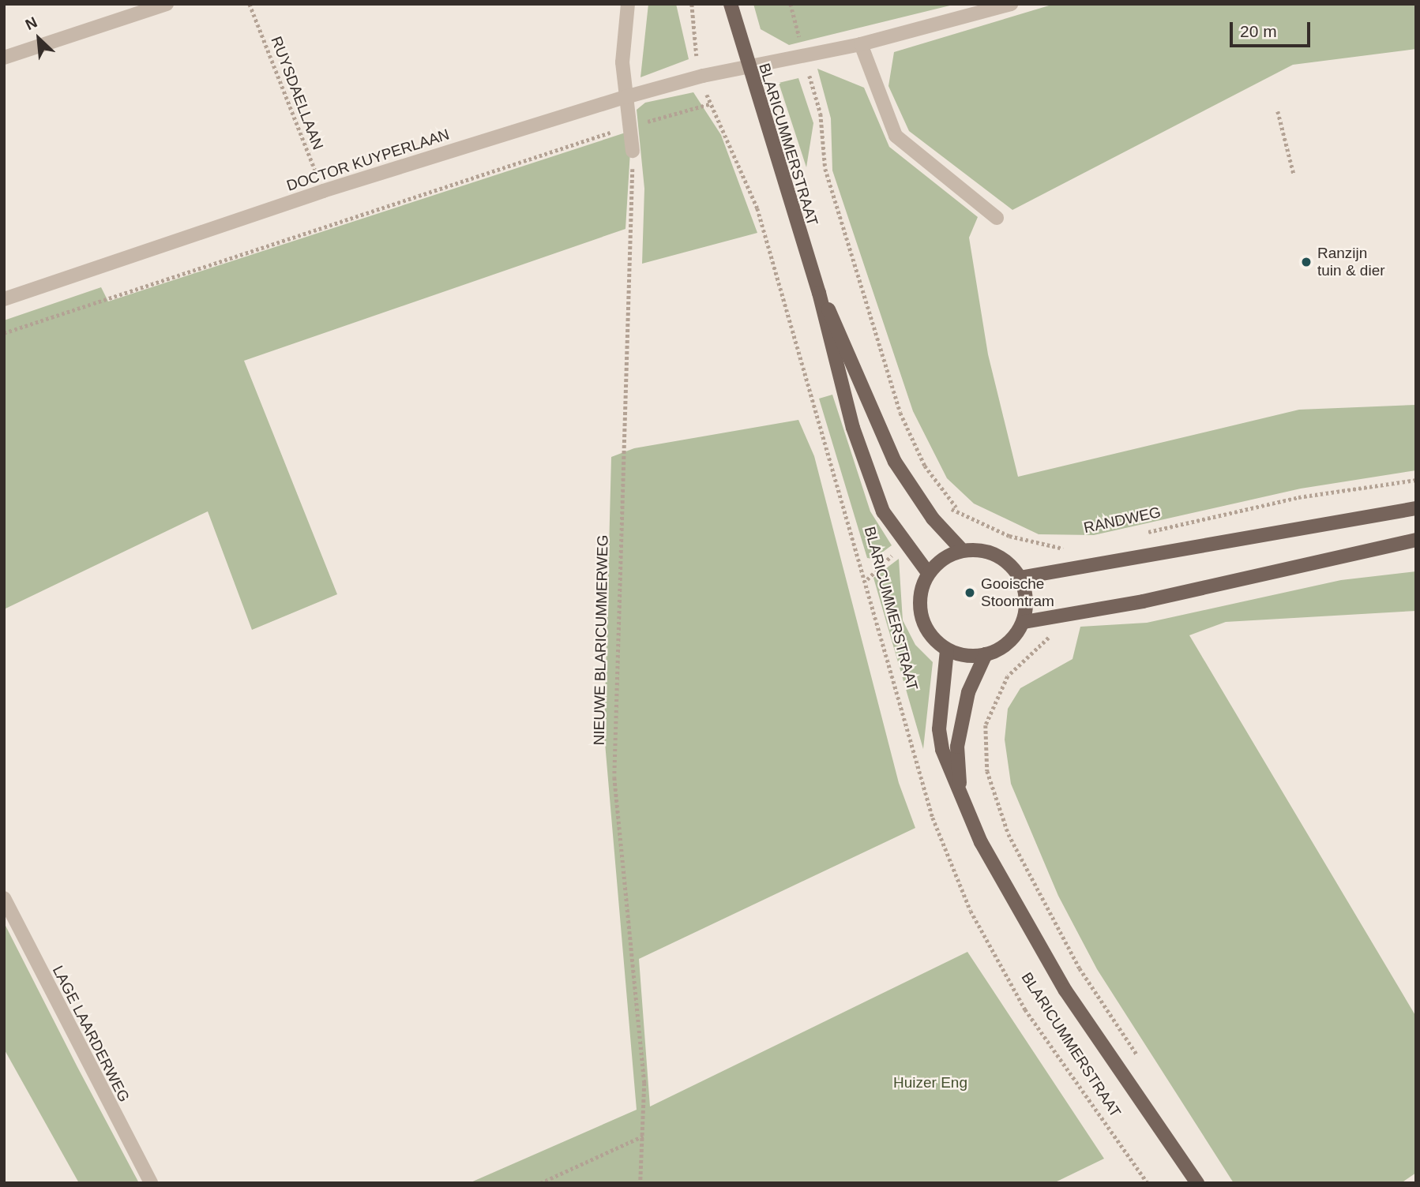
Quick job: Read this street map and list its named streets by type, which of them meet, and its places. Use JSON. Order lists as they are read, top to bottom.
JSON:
{
  "streets": {
    "main road": ["BLARICUMMERSTRAAT"],
    "street": ["DOCTOR KUYPERLAAN", "LAGE LAARDERWEG"],
    "path": ["RUYSDAELLAAN", "RANDWEG", "NIEUWE BLARICUMMERWEG"]
  },
  "crossings": [
    ["RUYSDAELLAAN", "DOCTOR KUYPERLAAN"],
    ["BLARICUMMERSTRAAT", "DOCTOR KUYPERLAAN"],
    ["BLARICUMMERSTRAAT", "RANDWEG"]
  ],
  "parks": ["Huizer Eng"],
  "places": ["Ranzijn tuin & dier", "Gooische Stoomtram"],
  "scale_bar": "20 m",
  "north": "top left"
}
